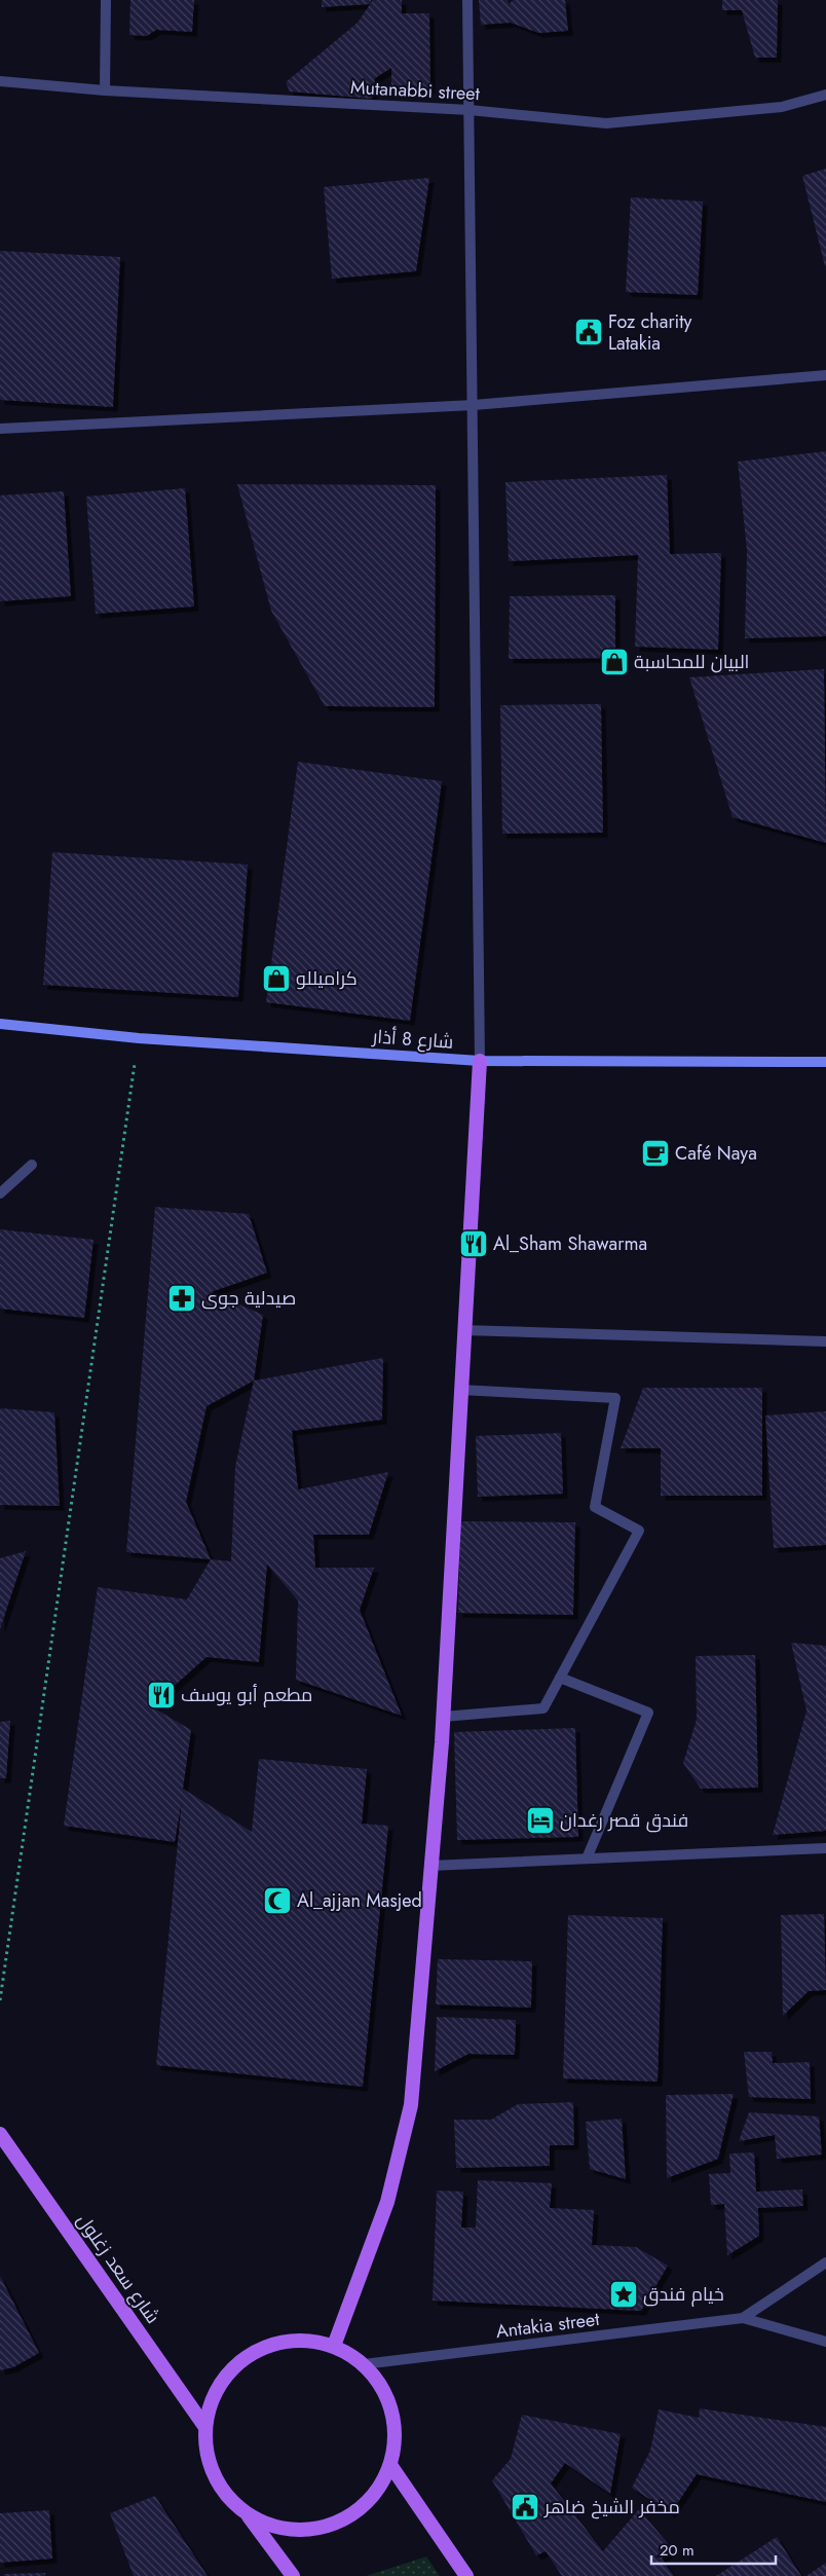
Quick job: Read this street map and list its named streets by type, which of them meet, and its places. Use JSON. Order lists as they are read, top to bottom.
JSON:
{
  "streets": {
    "main road": ["شارع 8 أذار", "شارع سعد زغلول"],
    "street": ["Mutanabbi street", "Antakia street"]
  },
  "places": {
    "public building": ["Foz charity Latakia", "مخفر الشيخ ضاهر"],
    "shop": ["البيان للمحاسبة", "كراميللو"],
    "cafe": ["Café Naya"],
    "restaurant": ["Al_Sham Shawarma", "مطعم أبو يوسف"],
    "pharmacy": ["صيدلية جوى"],
    "hotel": ["فندق قصر رغدان"],
    "mosque": ["Al_ajjan Masjed"],
    "place": ["خيام فندق"]
  },
  "scale_bar": "20 m"
}
